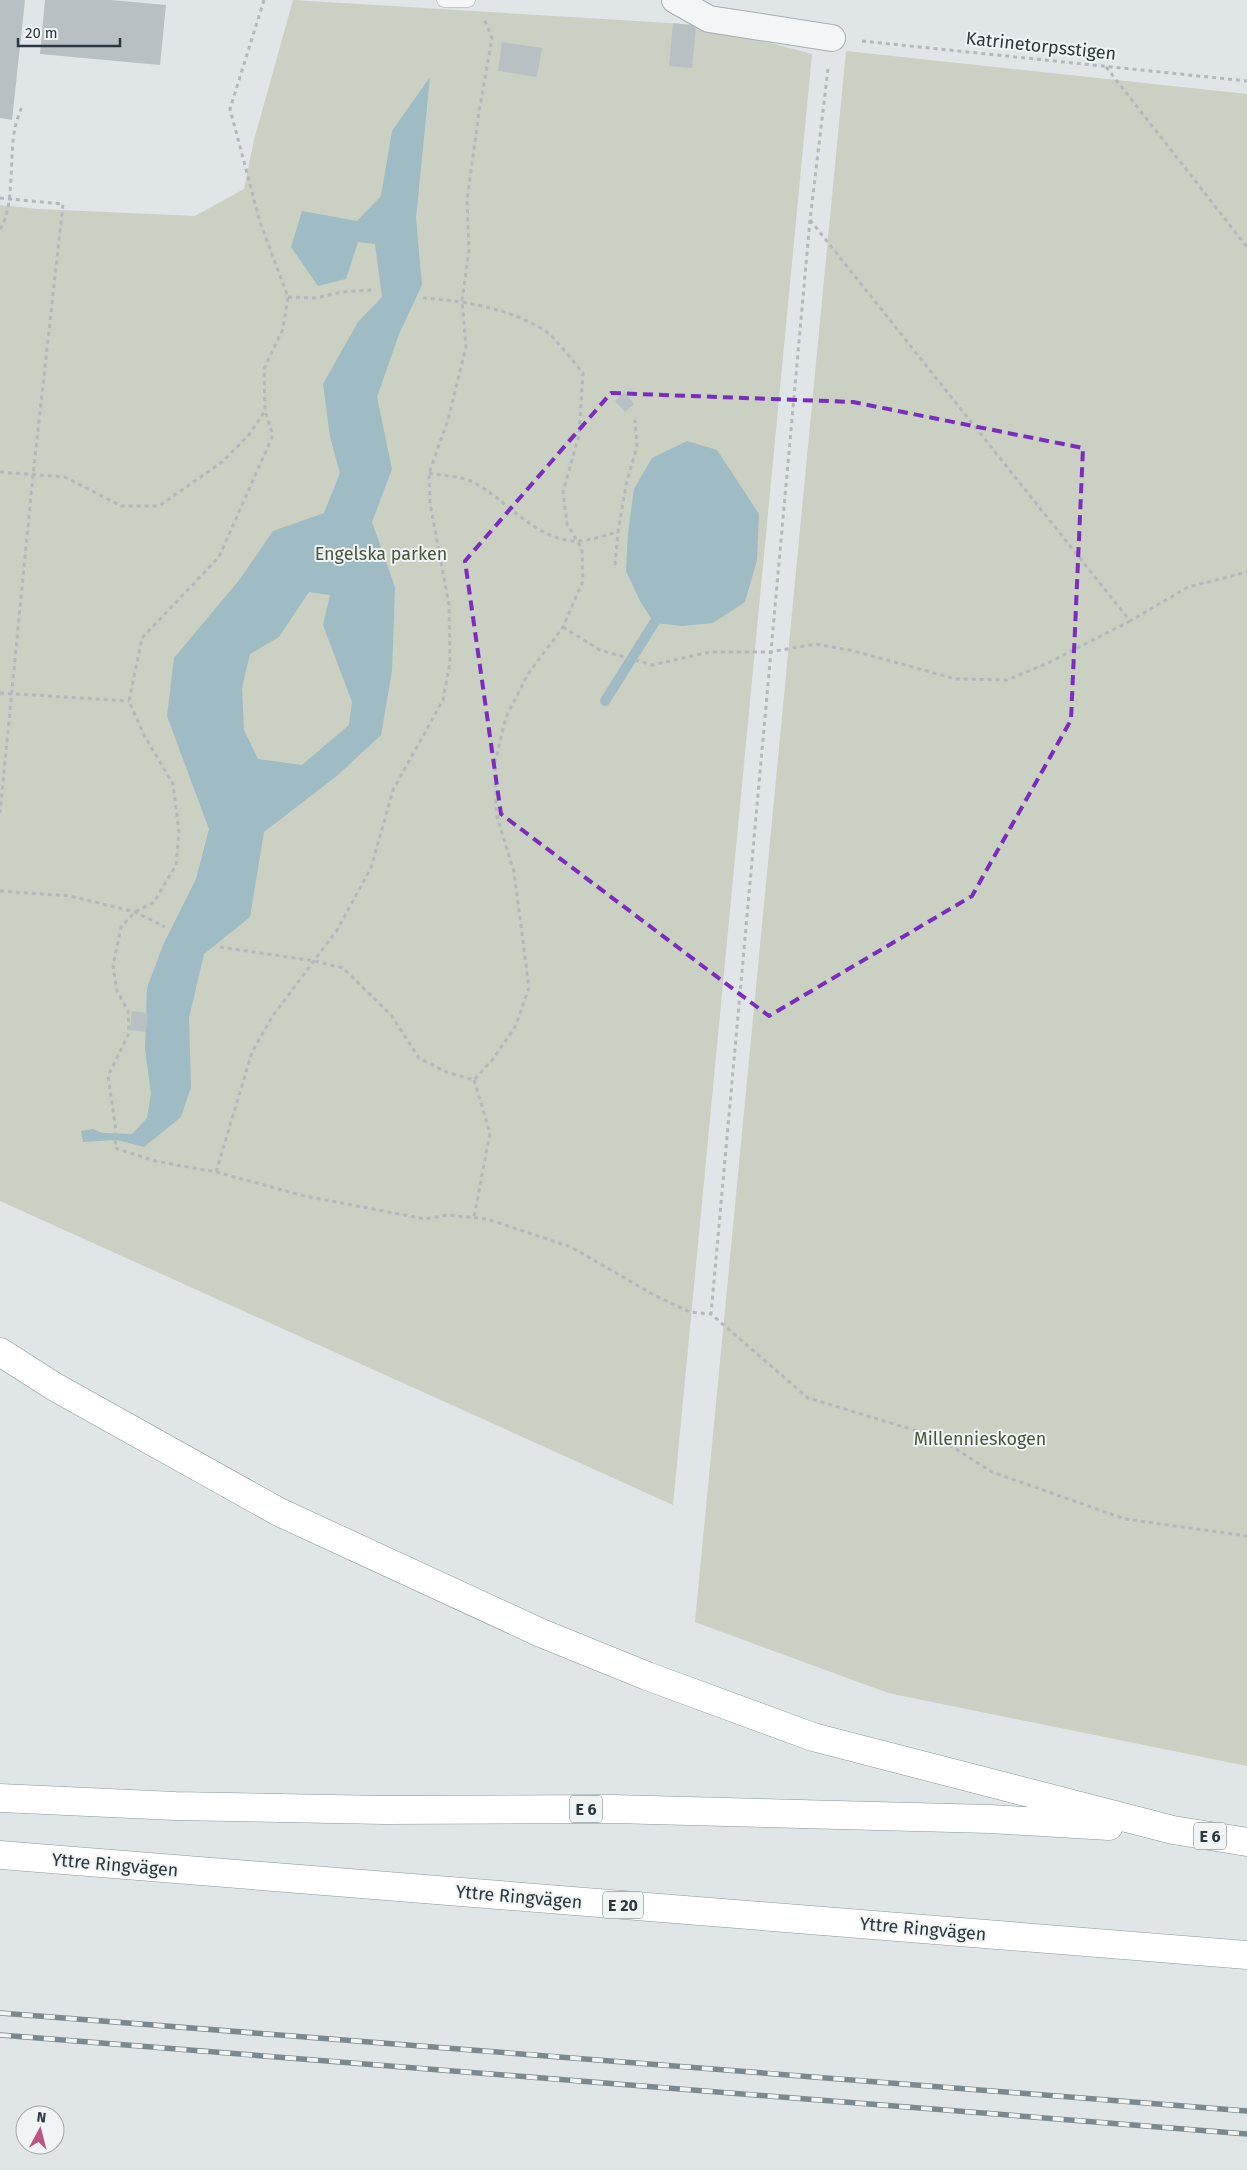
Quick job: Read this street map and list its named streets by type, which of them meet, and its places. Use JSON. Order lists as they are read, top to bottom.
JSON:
{
  "streets": {
    "highway": ["E 6", "Yttre Ringvägen", "E 20"],
    "path": ["Katrinetorpsstigen"]
  },
  "parks": ["Engelska parken", "Millennieskogen"],
  "scale_bar": "20 m",
  "north": "top"
}
